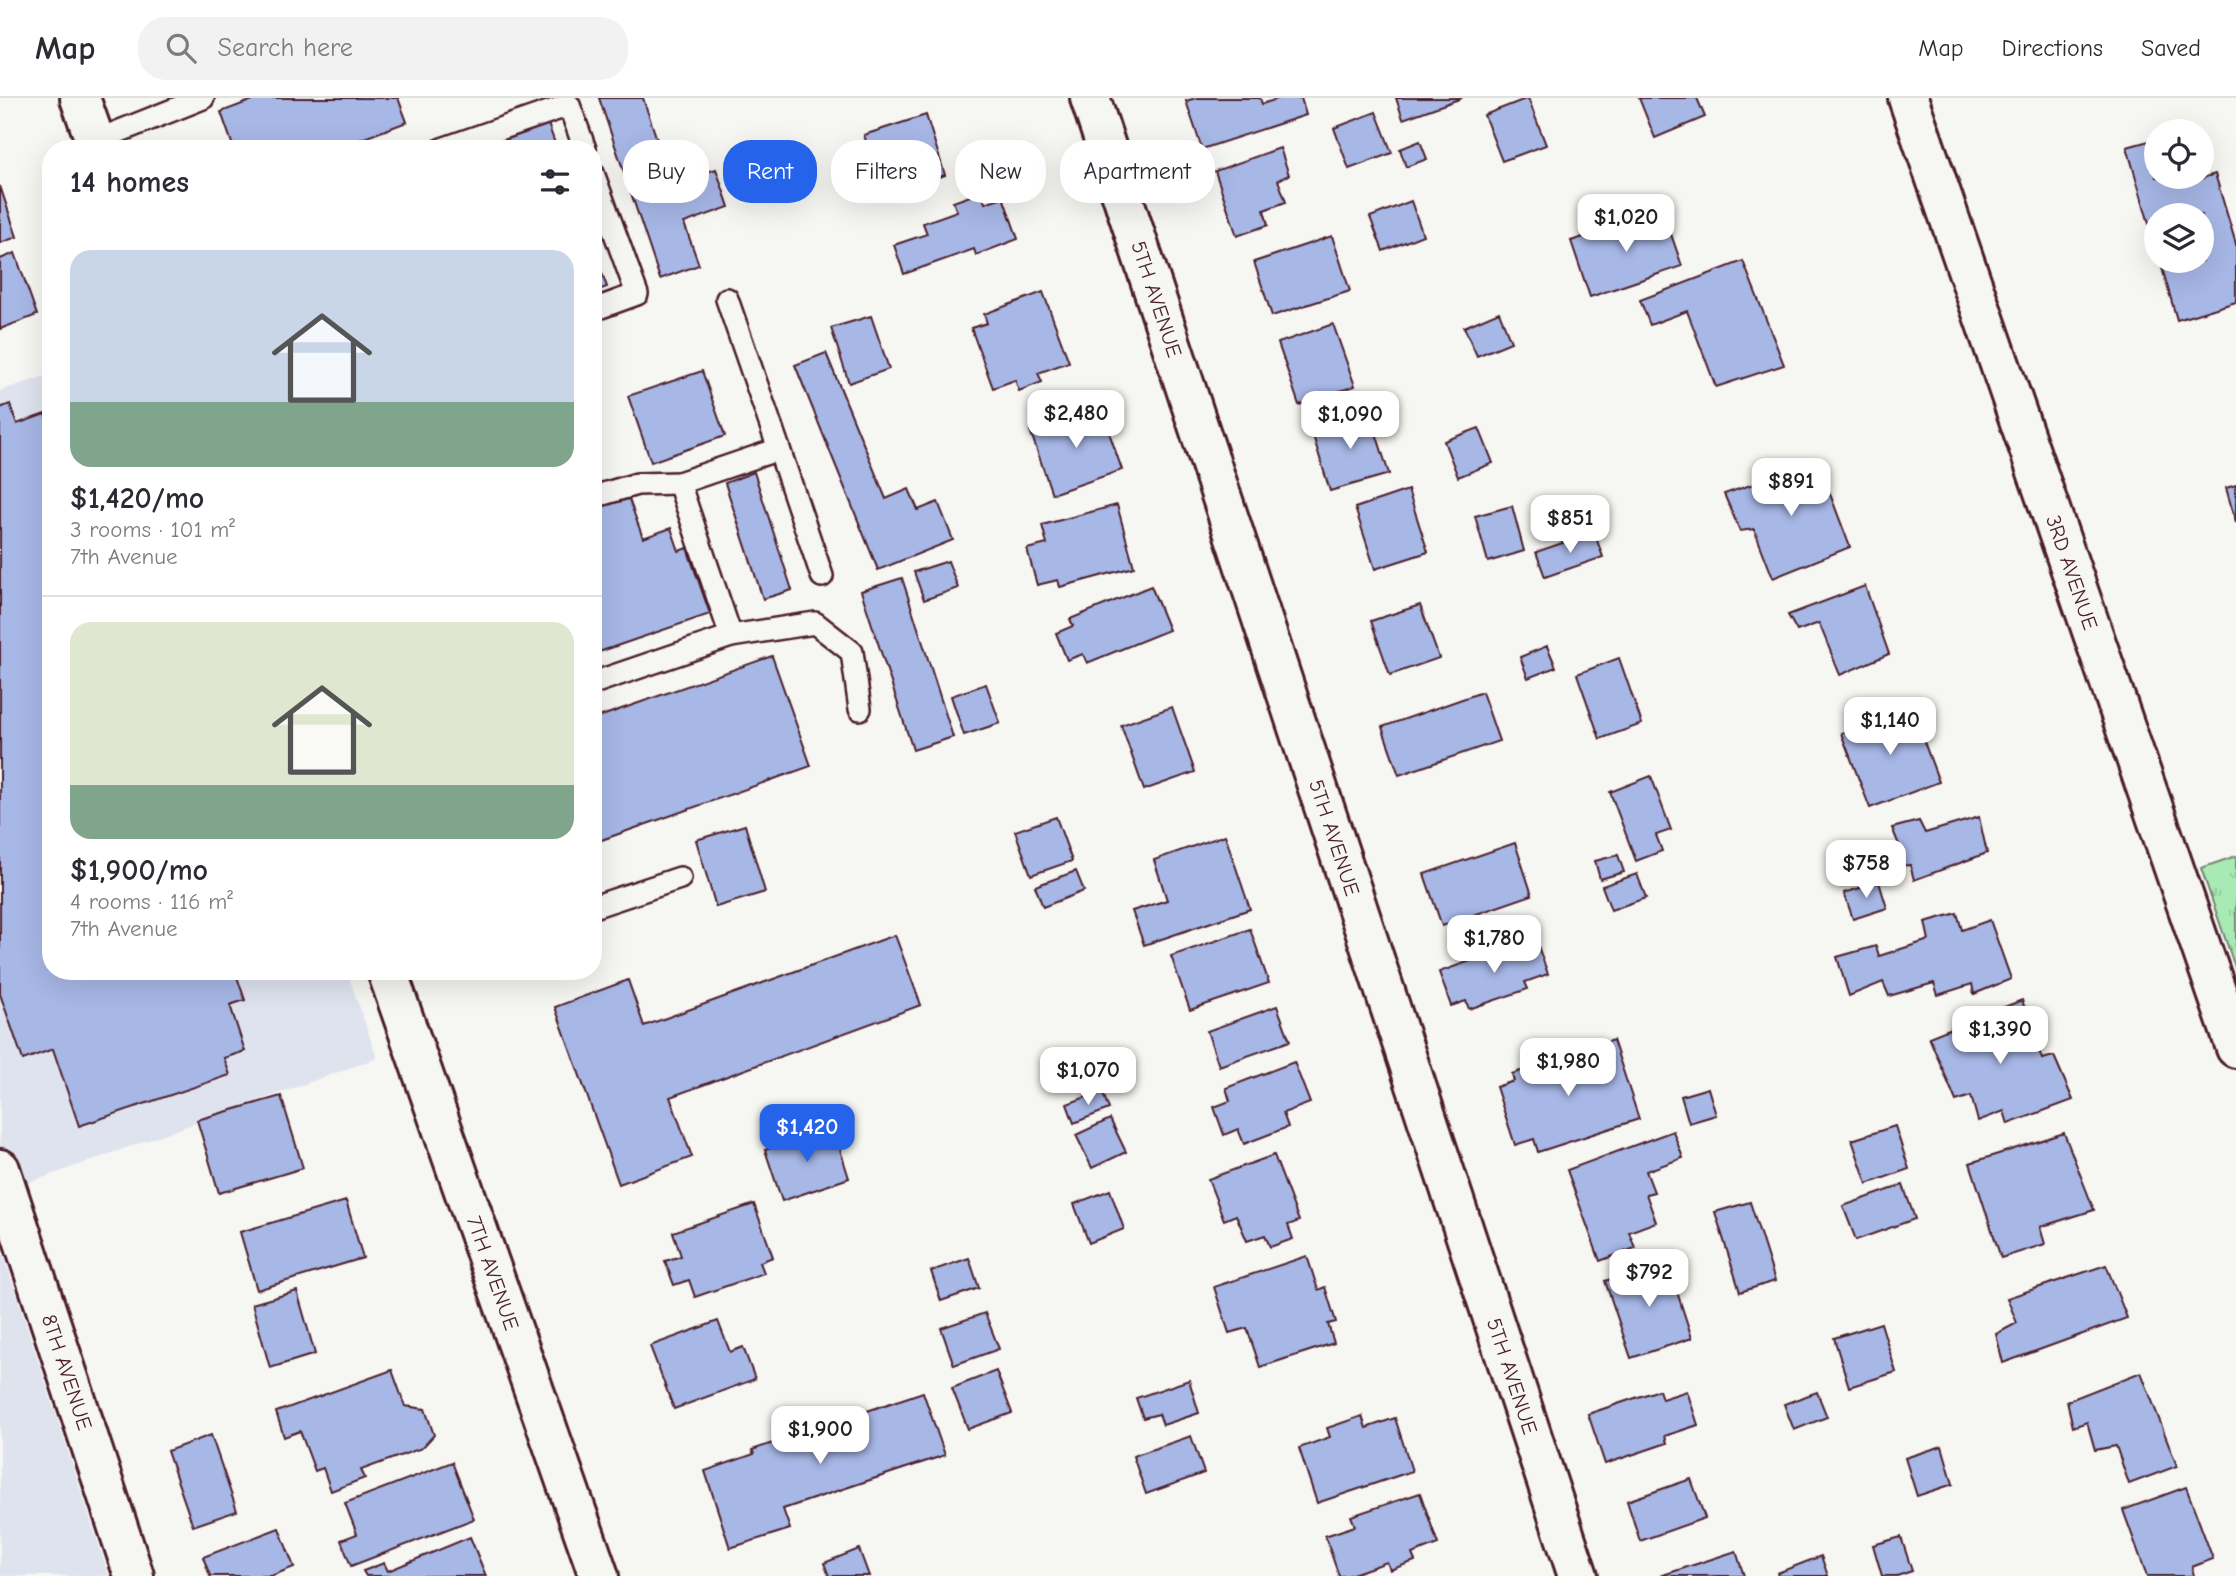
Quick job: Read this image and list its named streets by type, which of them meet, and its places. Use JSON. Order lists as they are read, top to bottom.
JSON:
{
  "streets": {
    "street": [
      "5TH AVENUE",
      "3RD AVENUE",
      "7TH AVENUE",
      "8TH AVENUE"
    ]
  },
  "page": {
    "header": "Map",
    "search": "Search here",
    "nav": ["Map", "Directions", "Saved"],
    "chip": [
      "Buy",
      "Rent",
      "Filters",
      "New",
      "Apartment"
    ],
    "heading": "14 homes",
    "price": [
      "$1,020",
      "$2,480",
      "$1,090",
      "$891",
      "$851",
      "$1,140",
      "$758",
      "$1,780",
      "$1,390",
      "$1,980",
      "$1,070",
      "$1,420",
      "$792",
      "$1,900"
    ],
    "list": [
      {
        "name": "$1,420/mo",
        "note": "3 rooms · 101 m² · 7th Avenue"
      },
      {
        "name": "$1,900/mo",
        "note": "4 rooms · 116 m² · 7th Avenue"
      }
    ]
  }
}
